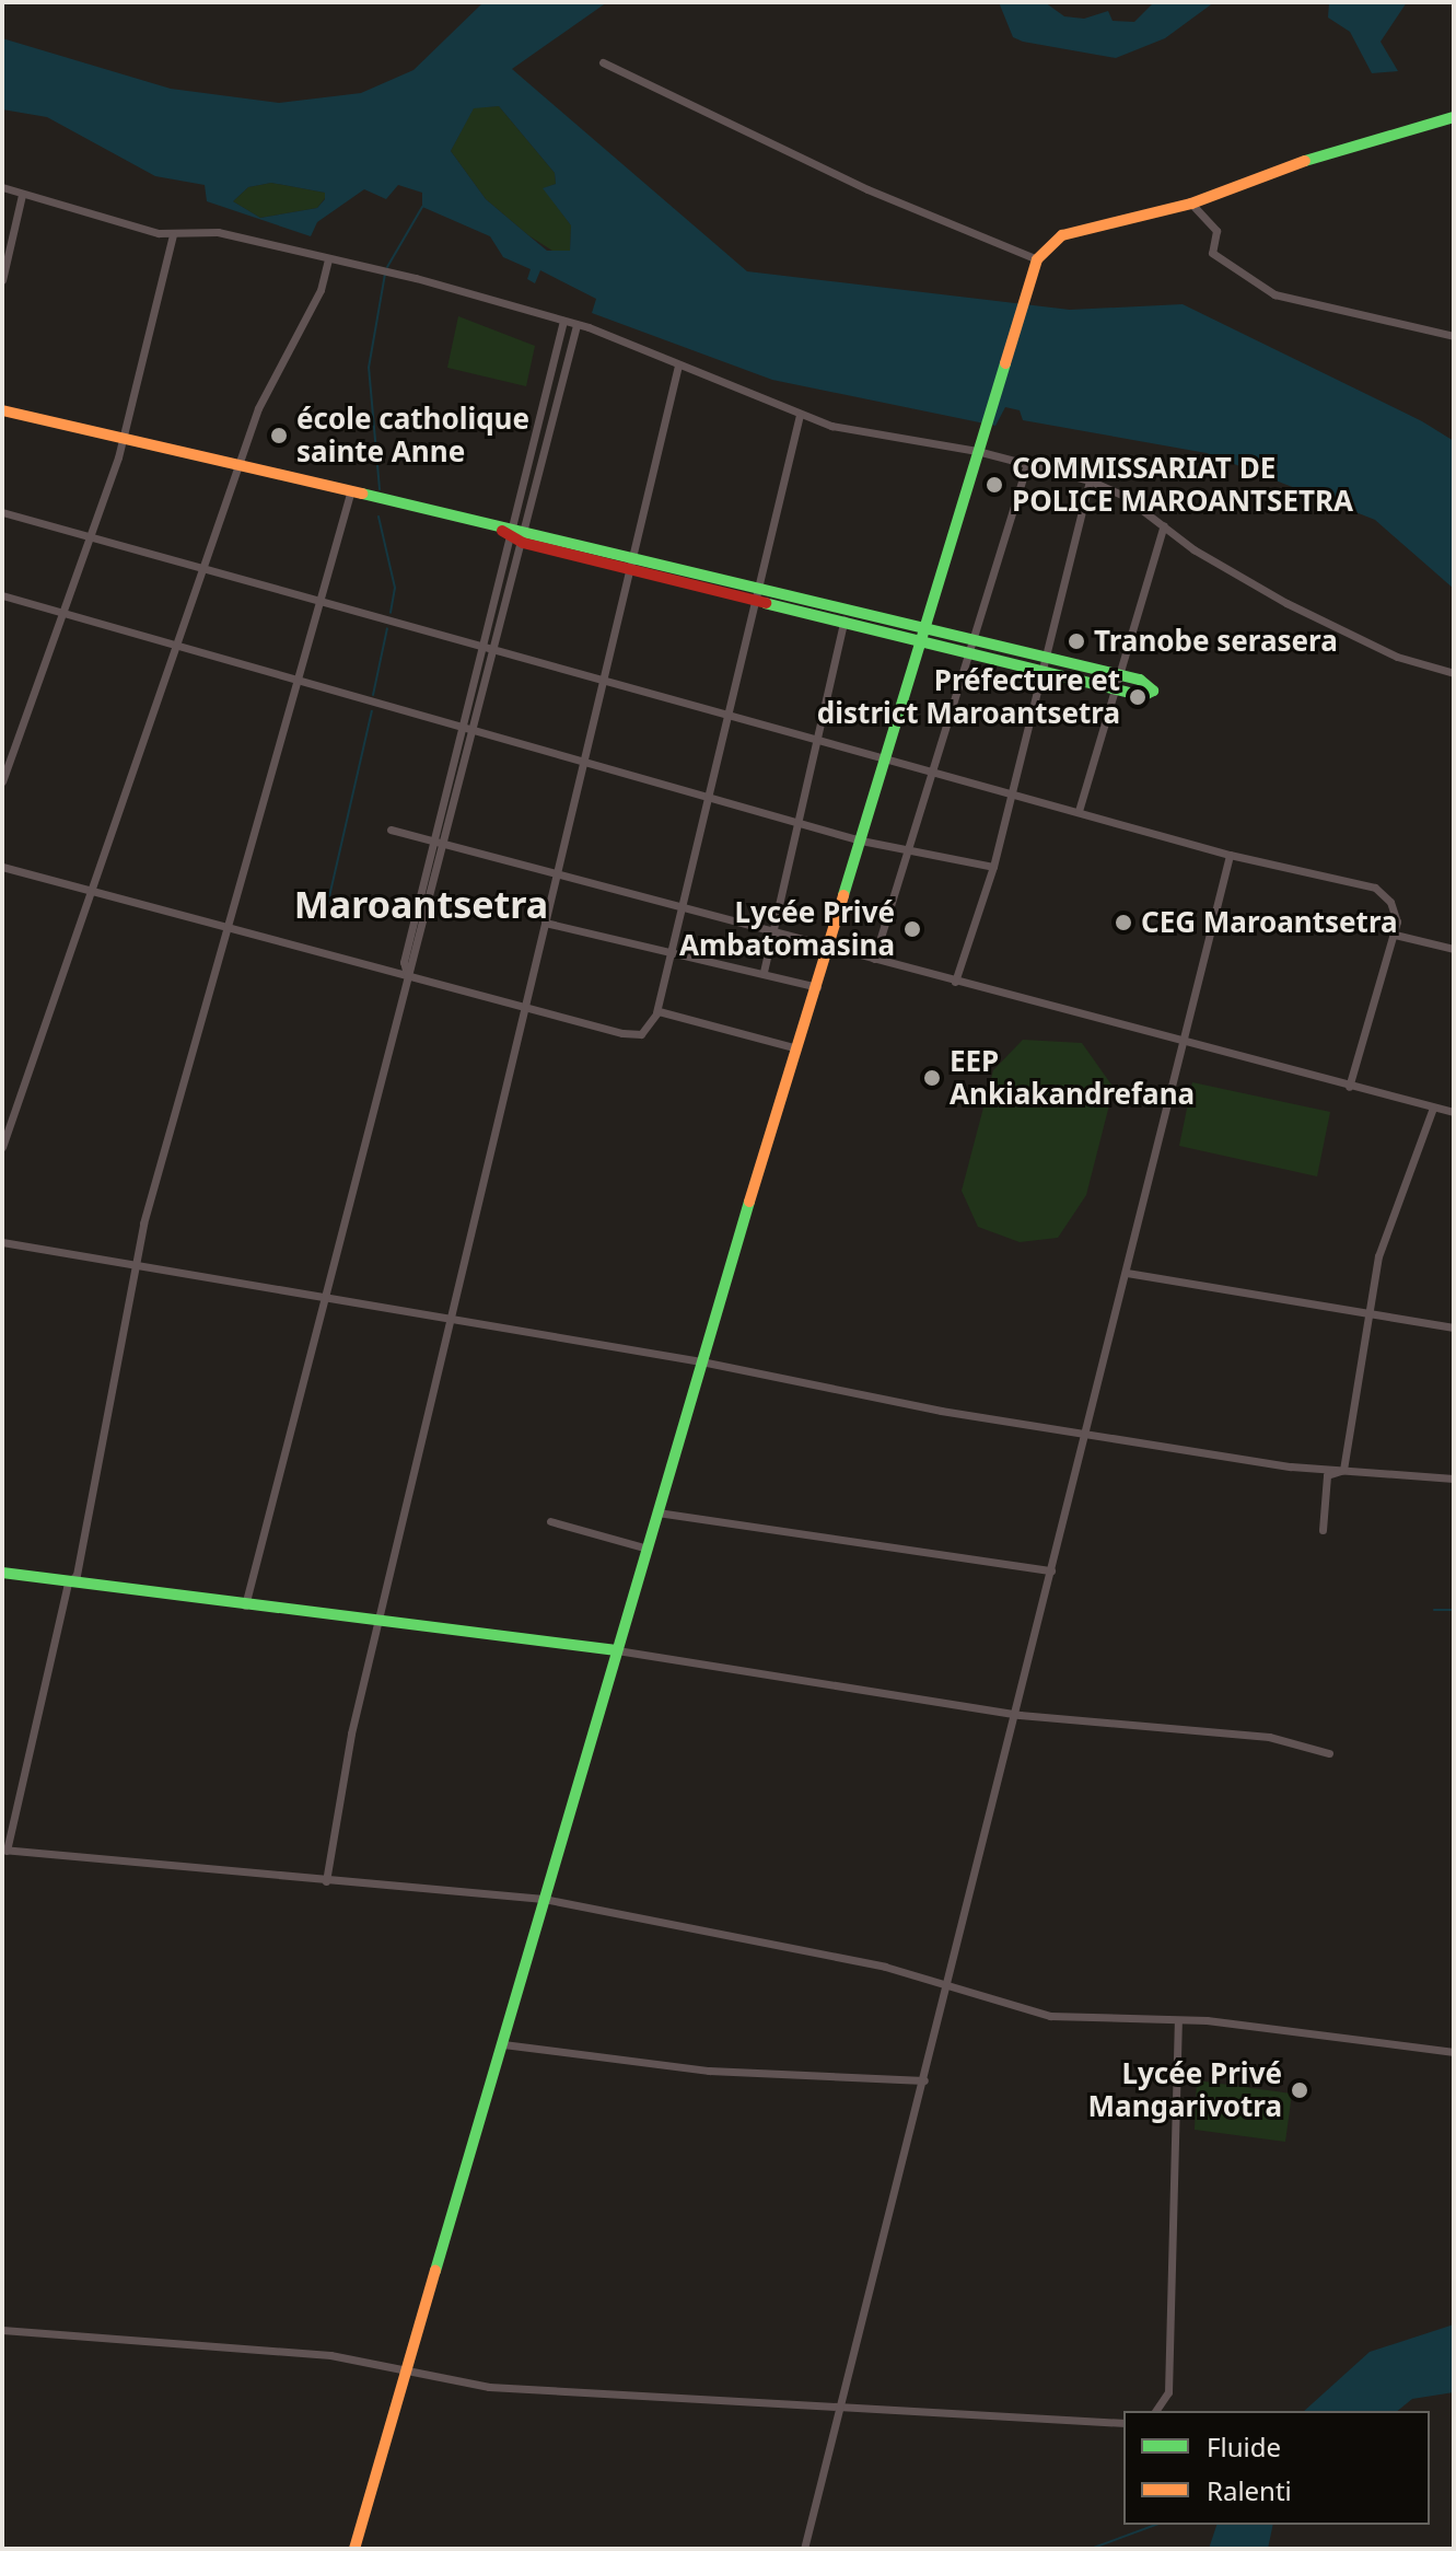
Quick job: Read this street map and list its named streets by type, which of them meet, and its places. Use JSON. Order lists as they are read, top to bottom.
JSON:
{
  "districts": ["Maroantsetra"],
  "places": [
    "école catholique sainte Anne",
    "COMMISSARIAT DE POLICE MAROANTSETRA",
    "Tranobe serasera",
    "Préfecture et district Maroantsetra",
    "CEG Maroantsetra",
    "Lycée Privé Ambatomasina",
    "EEP Ankiakandrefana",
    "Lycée Privé Mangarivotra"
  ],
  "legend": ["Fluide", "Ralenti"]
}
